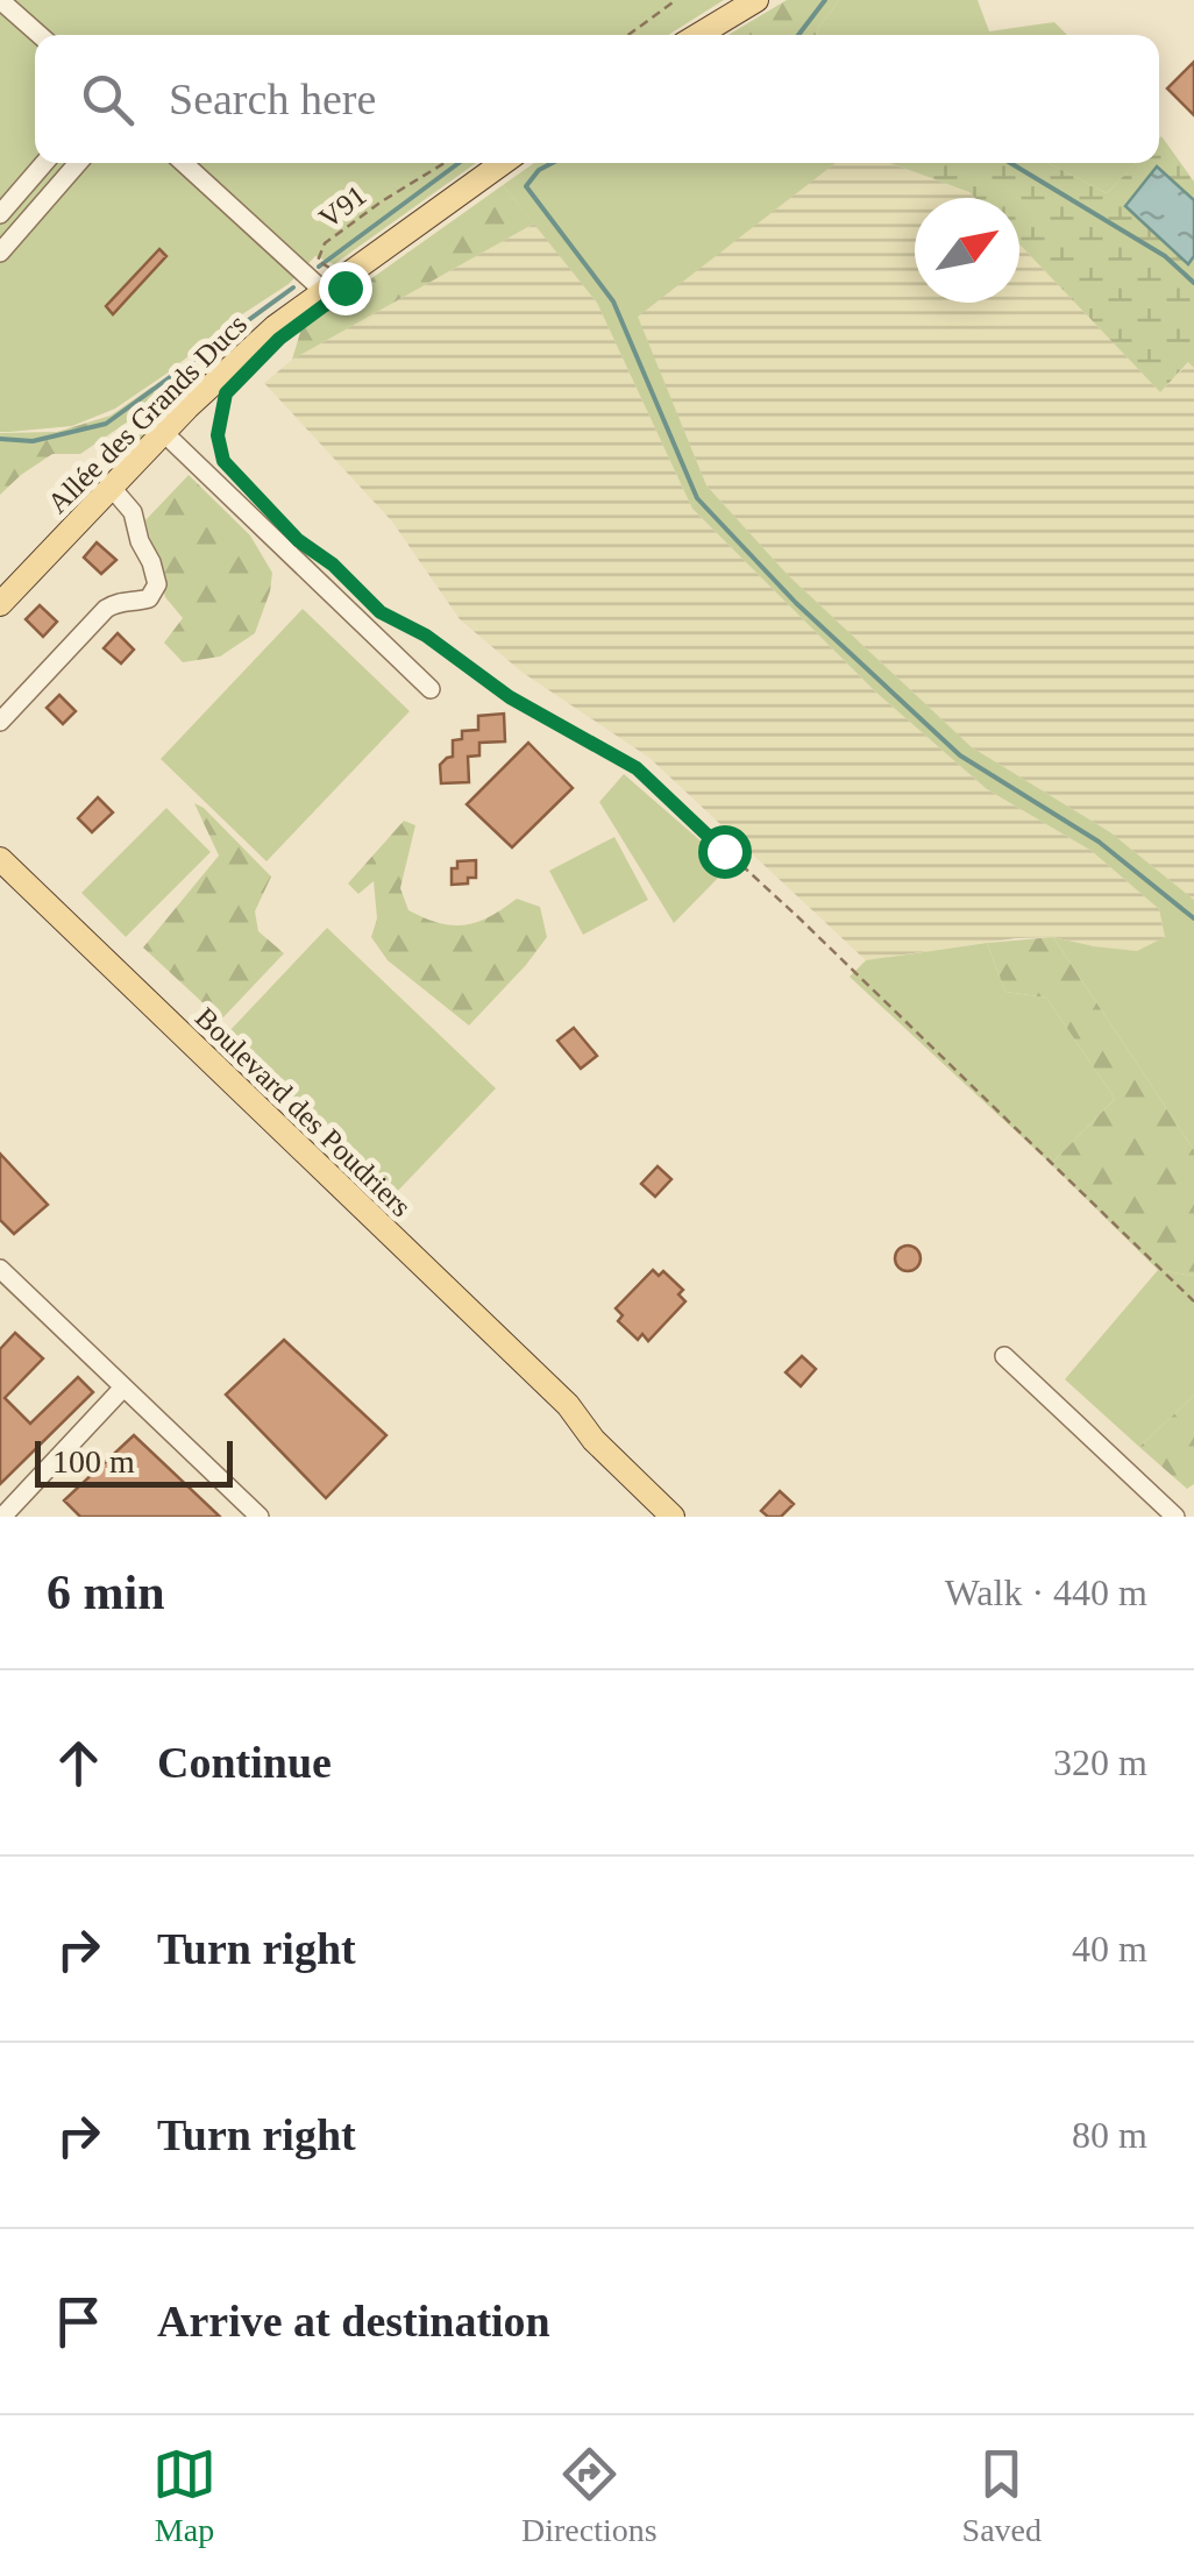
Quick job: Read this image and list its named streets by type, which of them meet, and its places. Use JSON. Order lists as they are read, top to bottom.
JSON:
{
  "streets": {
    "main road": ["Allée des Grands Ducs", "Boulevard des Poudriers"],
    "path": ["V91"]
  },
  "crossings": [
    ["V91", "Allée des Grands Ducs"]
  ],
  "scale_bar": "100 m",
  "north": "top right",
  "page": {
    "search": "Search here",
    "scale": "100 m",
    "heading": ["6 min", "Walk · 440 m"],
    "list": [
      ["Continue", "320 m"],
      ["Turn right", "40 m"],
      ["Turn right", "80 m"],
      "Arrive at destination"
    ],
    "nav": ["Map", "Directions", "Saved"]
  }
}
